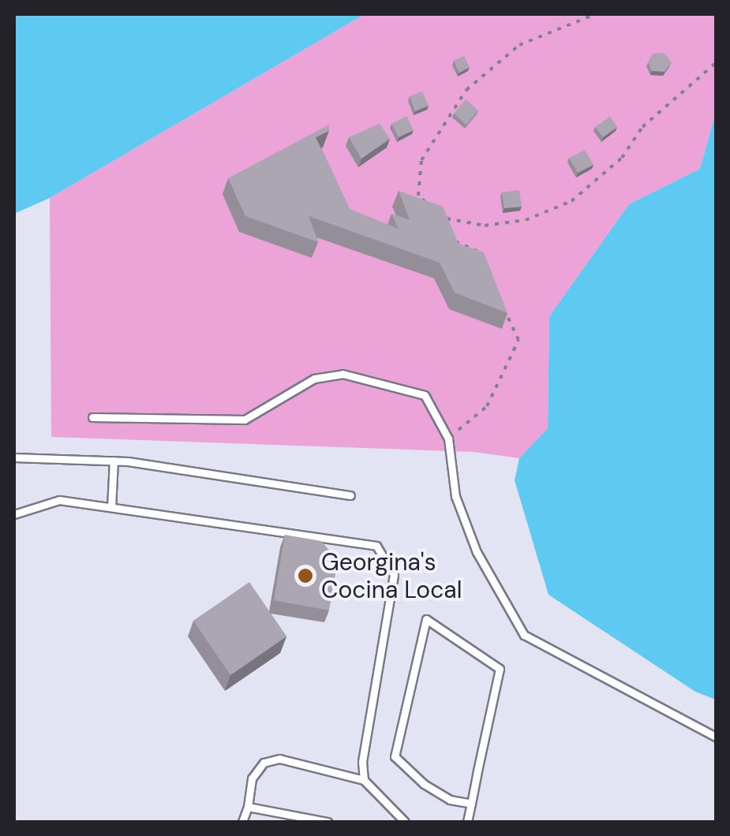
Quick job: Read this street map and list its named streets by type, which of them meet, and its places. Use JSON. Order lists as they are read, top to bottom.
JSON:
{
  "places": ["Georgina's Cocina Local"]
}
